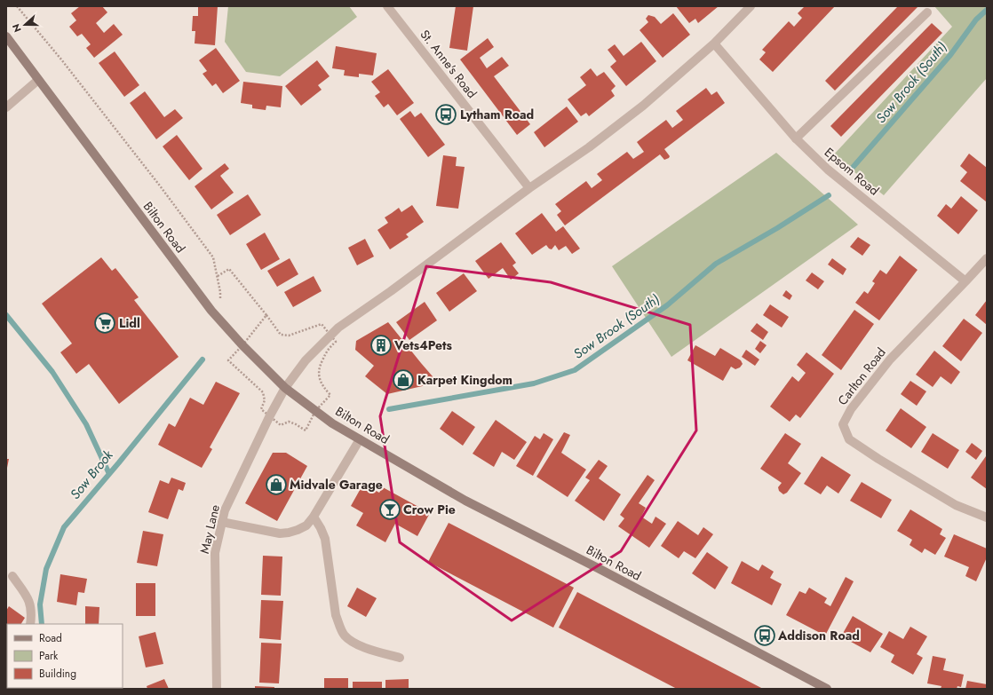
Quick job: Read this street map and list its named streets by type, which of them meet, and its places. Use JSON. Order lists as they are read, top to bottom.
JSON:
{
  "streets": {
    "main road": ["Bilton Road"],
    "street": [
      "St. Anne's Road",
      "Epsom Road",
      "Carlton Road",
      "May Lane"
    ]
  },
  "crossings": [
    ["Epsom Road", "Carlton Road"],
    ["Bilton Road", "May Lane"]
  ],
  "water": ["Sow Brook (South)", "Sow Brook"],
  "places": {
    "bus stop": ["Lytham Road", "Addison Road"],
    "supermarket": ["Lidl"],
    "building": ["Vets4Pets"],
    "shop": ["Karpet Kingdom", "Midvale Garage"],
    "bar": ["Crow Pie"]
  },
  "legend": ["Road", "Park", "Building"],
  "north": "left"
}
